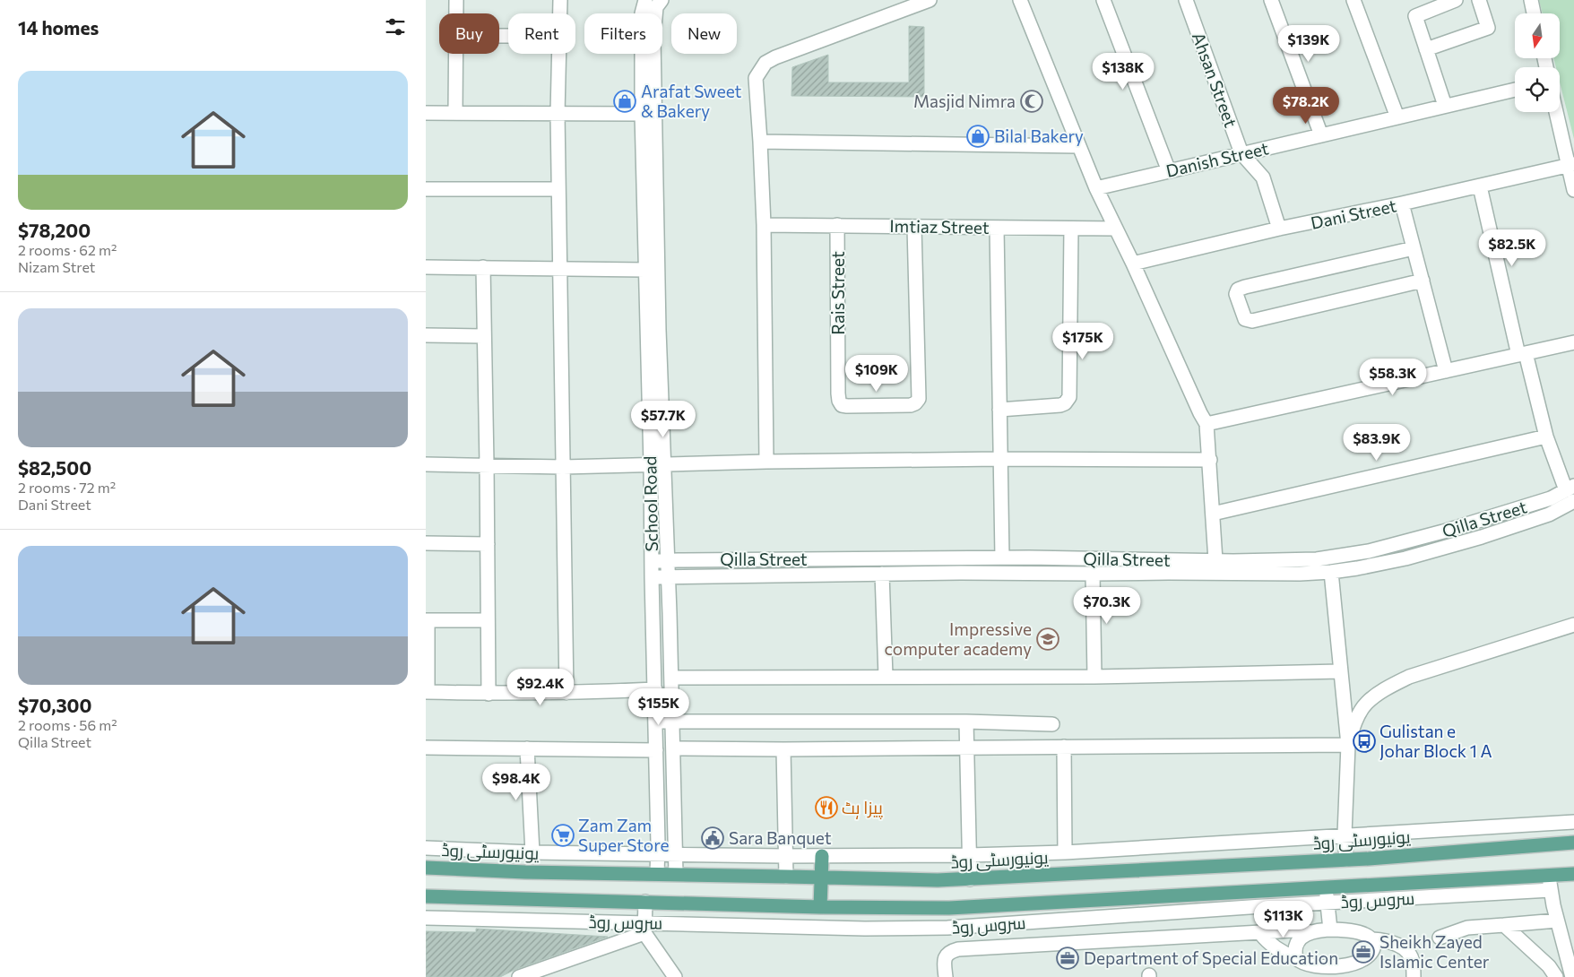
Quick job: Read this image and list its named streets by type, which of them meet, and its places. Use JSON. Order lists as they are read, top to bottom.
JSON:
{
  "streets": {
    "main road": ["یونیورسٹی روڈ"],
    "street": [
      "Ahsan Street",
      "Danish Street",
      "Dani Street",
      "Imtiaz Street",
      "Rais Street",
      "School Road",
      "Qilla Street",
      "سروس روڈ"
    ]
  },
  "crossings": [
    ["Ahsan Street", "Danish Street"],
    ["Ahsan Street", "Dani Street"],
    ["Imtiaz Street", "Rais Street"],
    ["School Road", "Qilla Street"],
    ["School Road", "یونیورسٹی روڈ"]
  ],
  "places": {
    "shop": ["Arafat Sweet & Bakery", "Bilal Bakery"],
    "mosque": ["Masjid Nimra"],
    "school or university": ["Impressive computer academy"],
    "bus stop": ["Gulistan e Johar Block 1 A"],
    "restaurant": ["پیزا ہٹ"],
    "supermarket": ["Zam Zam Super Store"],
    "public building": ["Sara Banquet"],
    "office": ["Sheikh Zayed Islamic Center", "Department of Special Education"]
  },
  "north": "bottom",
  "page": {
    "heading": "14 homes",
    "chip": [
      "Buy",
      "Rent",
      "Filters",
      "New"
    ],
    "price": [
      "$139K",
      "$138K",
      "$78.2K",
      "$82.5K",
      "$175K",
      "$109K",
      "$58.3K",
      "$57.7K",
      "$83.9K",
      "$70.3K",
      "$92.4K",
      "$155K",
      "$98.4K",
      "$113K"
    ],
    "list": [
      {
        "name": "$78,200",
        "note": "2 rooms · 62 m² · Nizam Stret"
      },
      {
        "name": "$82,500",
        "note": "2 rooms · 72 m² · Dani Street"
      },
      {
        "name": "$70,300",
        "note": "2 rooms · 56 m² · Qilla Street"
      }
    ]
  }
}
